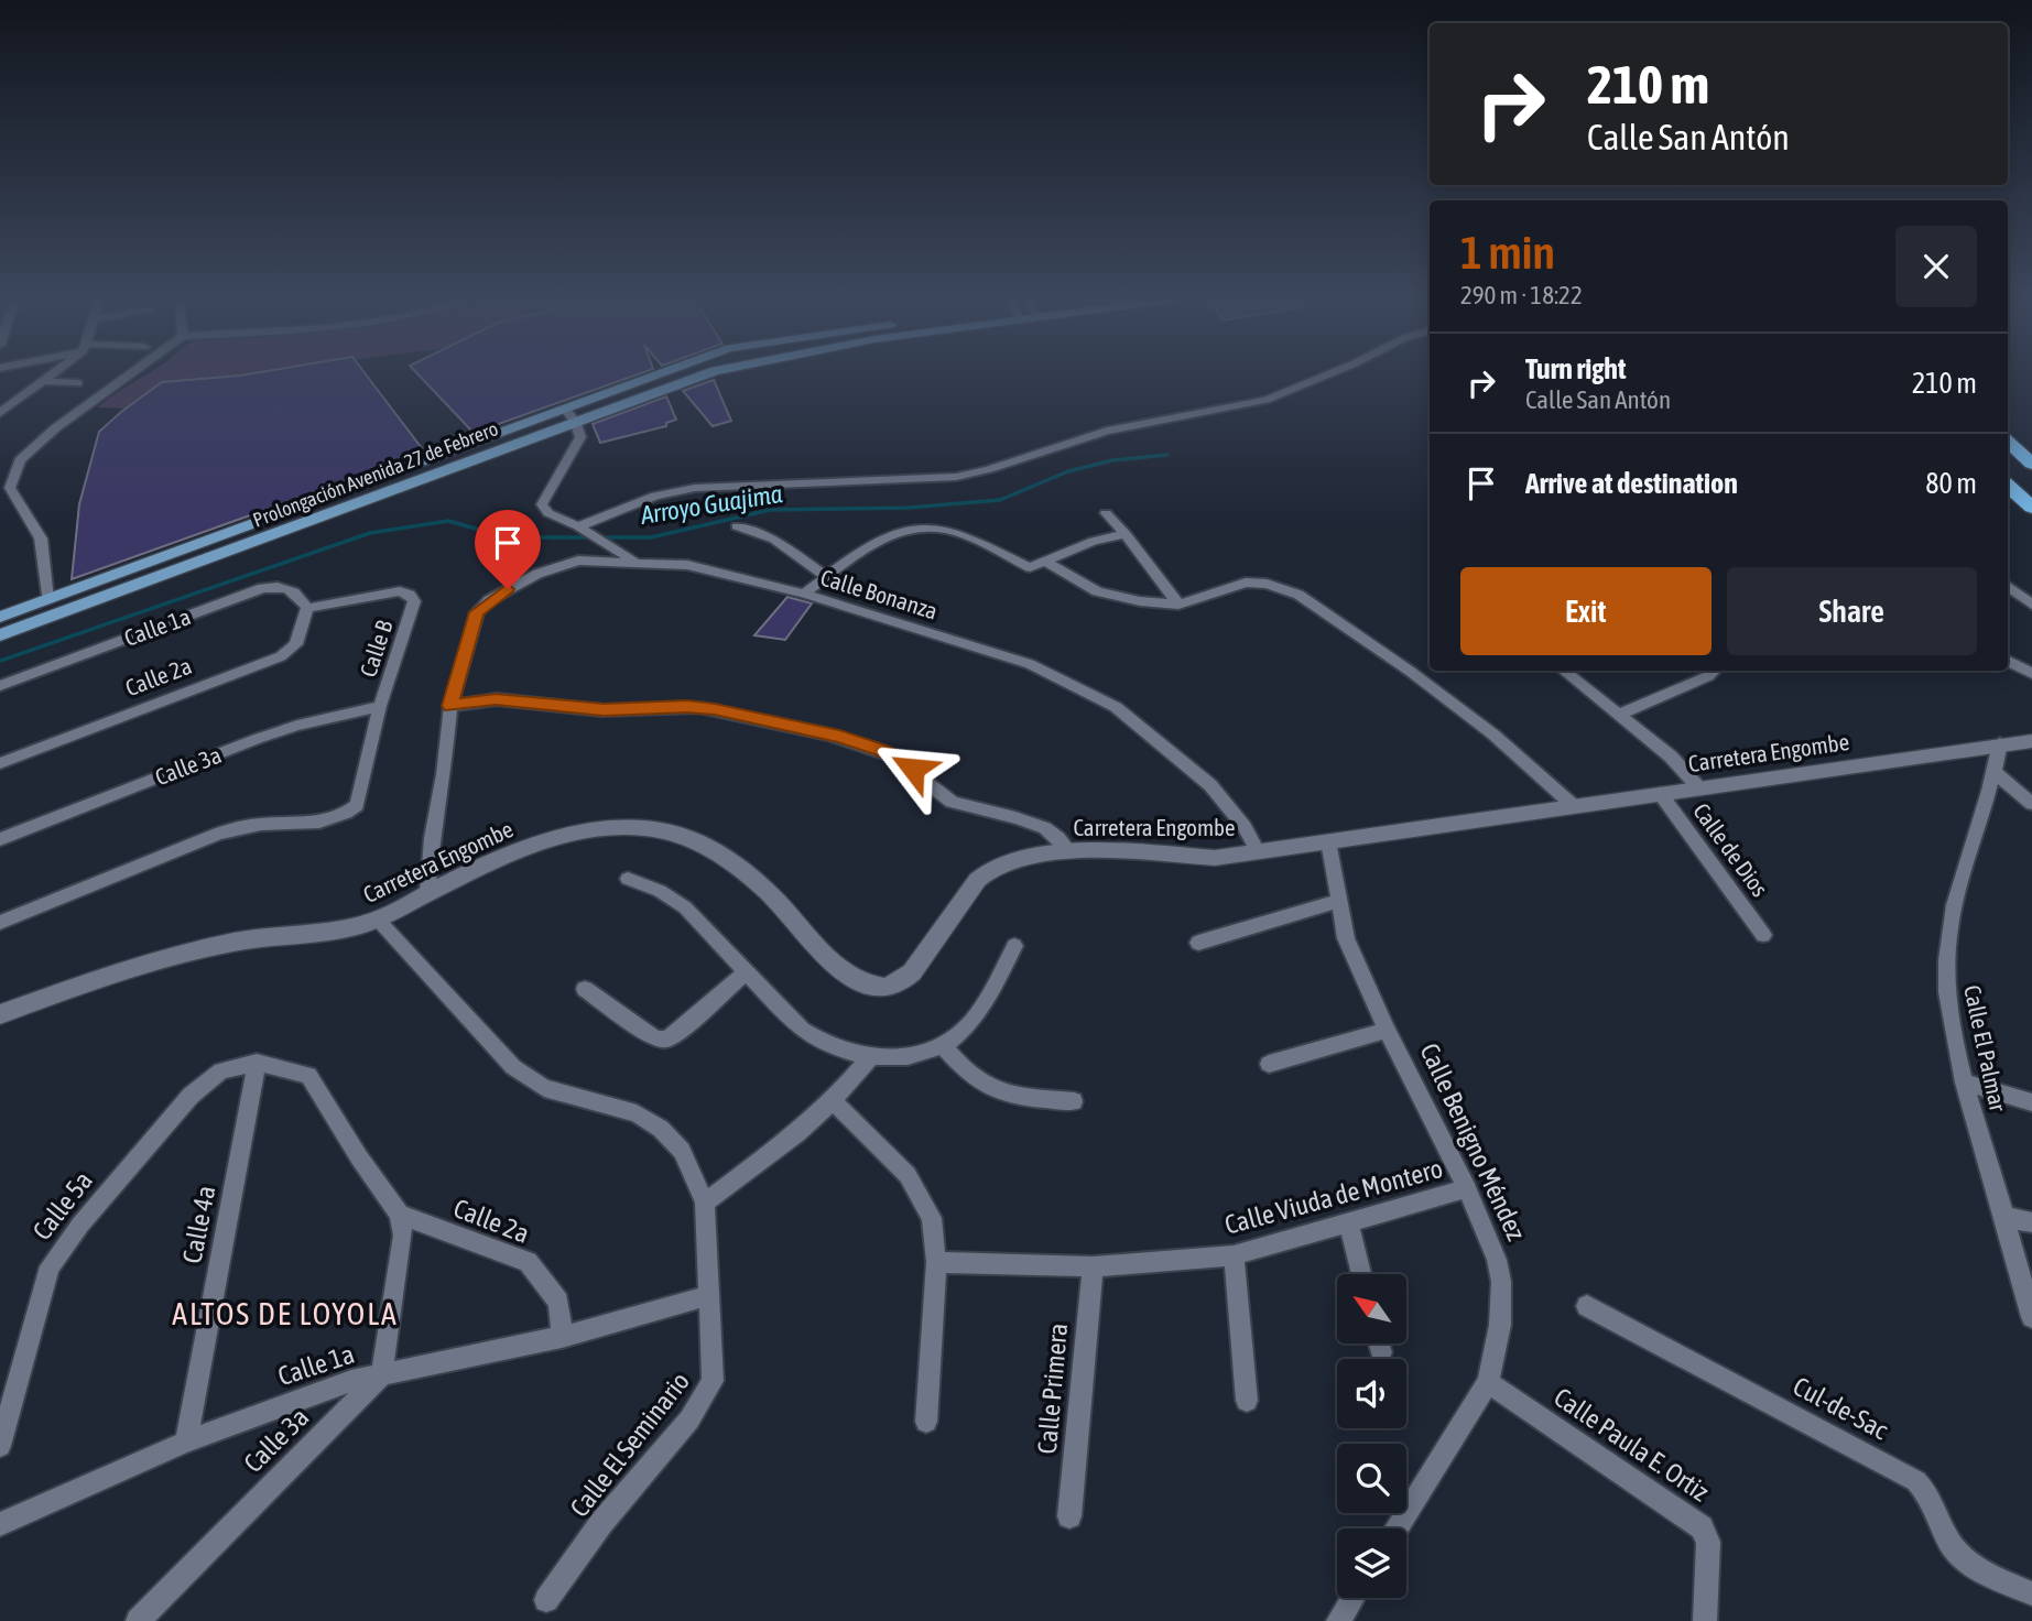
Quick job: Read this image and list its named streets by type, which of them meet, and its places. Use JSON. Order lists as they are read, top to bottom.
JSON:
{
  "streets": {
    "main road": ["Prolongación Avenida 27 de Febrero"],
    "street": [
      "Calle Bonanza",
      "Calle 1a",
      "Calle B",
      "Calle 2a",
      "Carretera Engombe",
      "Calle 3a",
      "Calle de Dios",
      "Calle El Palmar",
      "Calle Benigno Méndez",
      "Calle Viuda de Montero",
      "Calle 5a",
      "Calle 4a",
      "Calle Primera",
      "Cul-de-Sac",
      "Calle El Seminario",
      "Calle Paula E. Ortiz"
    ]
  },
  "crossings": [
    ["Prolongación Avenida 27 de Febrero", "Calle Bonanza"],
    ["Calle Bonanza", "Carretera Engombe"],
    ["Calle 1a", "Calle B"],
    ["Calle 1a", "Calle 2a"],
    ["Calle 1a", "Calle 3a"],
    ["Calle 1a", "Calle 4a"],
    ["Calle 1a", "Calle El Seminario"],
    ["Calle B", "Calle 2a"],
    ["Calle B", "Calle 3a"],
    ["Carretera Engombe", "Calle de Dios"],
    ["Carretera Engombe", "Calle El Palmar"],
    ["Carretera Engombe", "Calle Benigno Méndez"],
    ["Carretera Engombe", "Calle El Seminario"],
    ["Calle Benigno Méndez", "Calle Viuda de Montero"],
    ["Calle Benigno Méndez", "Calle Paula E. Ortiz"],
    ["Calle Viuda de Montero", "Calle Primera"],
    ["Calle 5a", "Calle 4a"]
  ],
  "districts": ["ALTOS DE LOYOLA"],
  "water": ["Arroyo Guajima"],
  "north": "top left",
  "page": {
    "turn": ["210 m", "Calle San Antón"],
    "heading": ["1 min", "290 m · 18:22"],
    "list": [
      {
        "name": "Turn right",
        "note": "Calle San Antón",
        "value": "210 m"
      },
      {
        "name": "Arrive at destination",
        "value": "80 m"
      }
    ],
    "buttons": ["Exit", "Share"]
  }
}
